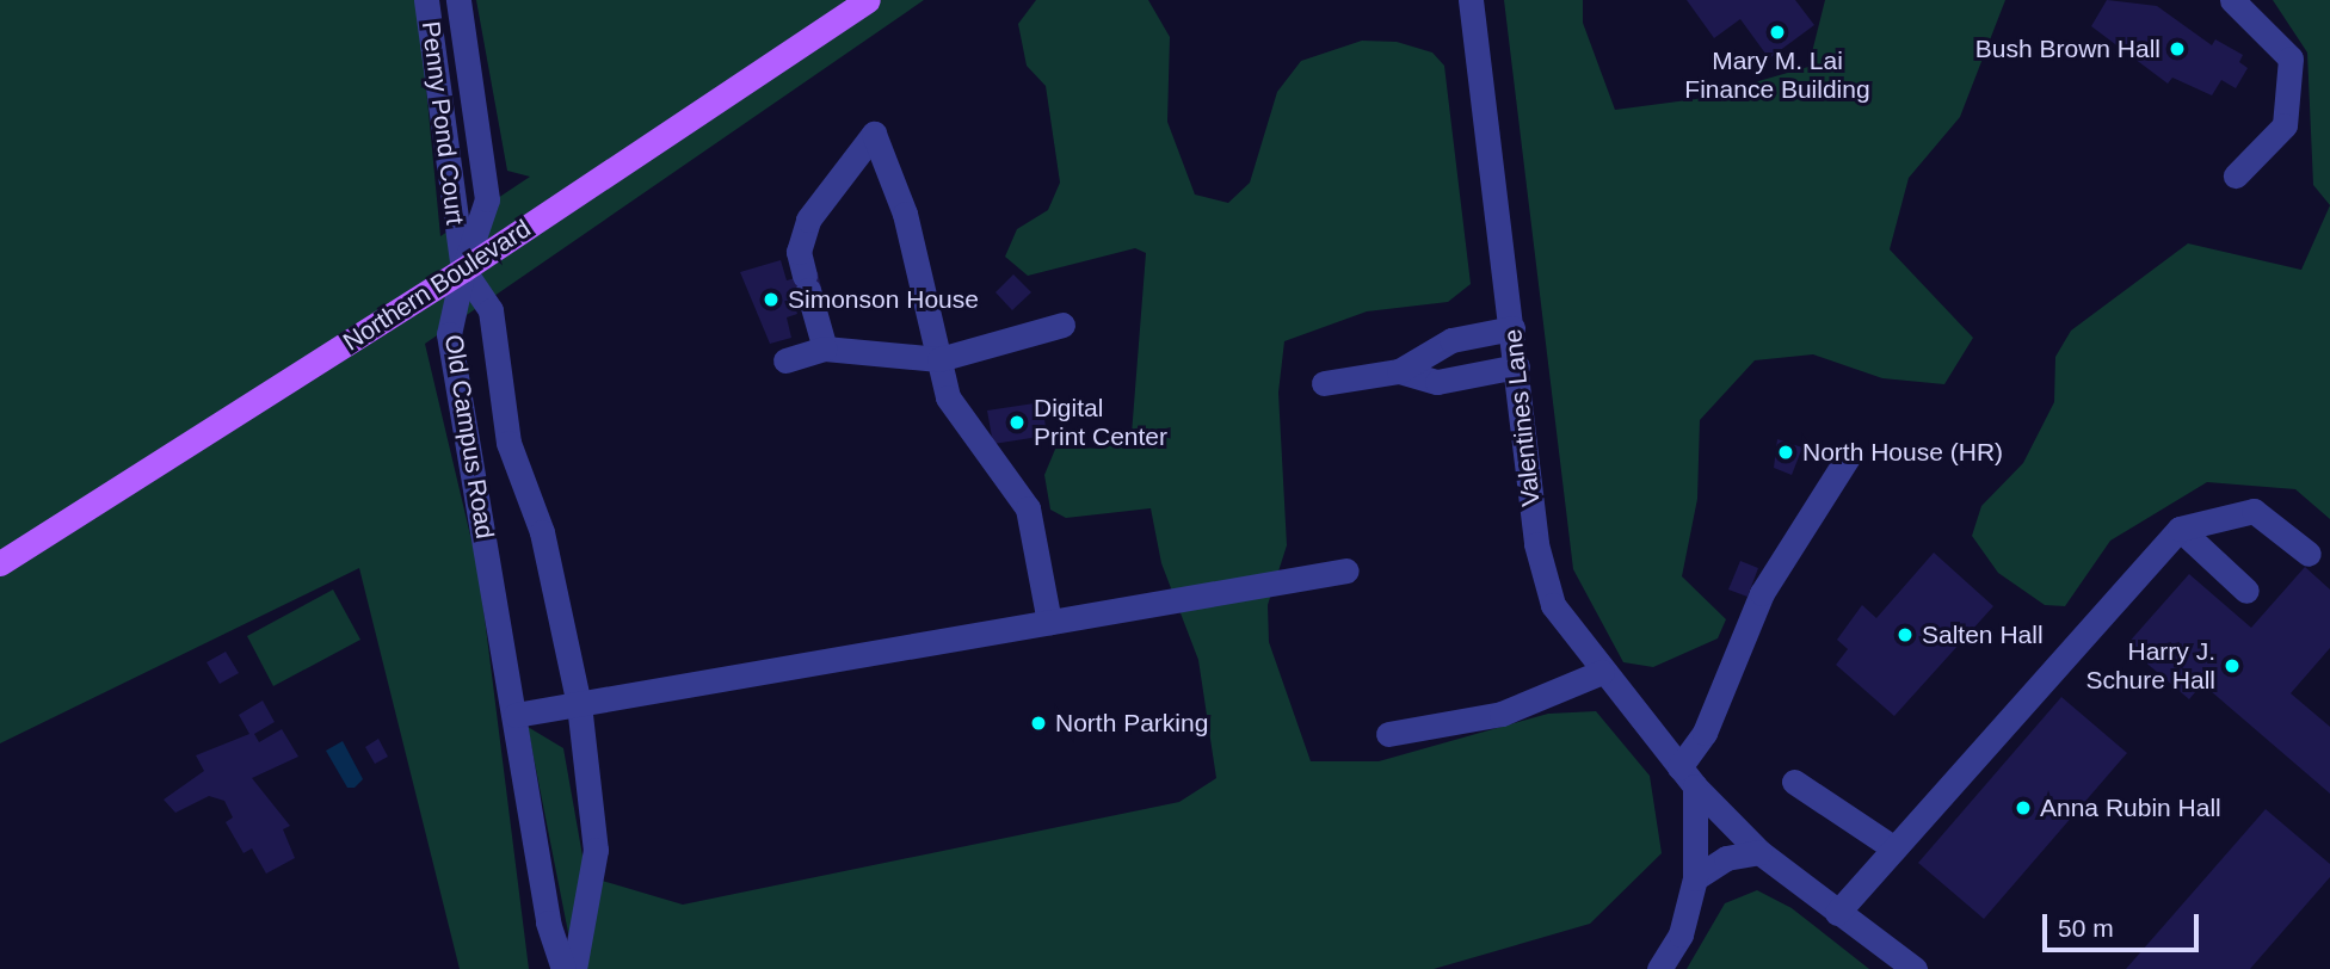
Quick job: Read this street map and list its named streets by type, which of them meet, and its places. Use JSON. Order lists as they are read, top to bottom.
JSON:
{
  "streets": {
    "main road": ["Northern Boulevard"],
    "street": ["Penny Pond Court", "Valentines Lane", "Old Campus Road"]
  },
  "crossings": [
    ["Penny Pond Court", "Northern Boulevard"],
    ["Penny Pond Court", "Old Campus Road"],
    ["Northern Boulevard", "Old Campus Road"]
  ],
  "places": [
    "Mary M. Lai Finance Building",
    "Bush Brown Hall",
    "Simonson House",
    "Digital Print Center",
    "North House (HR)",
    "Salten Hall",
    "Harry J. Schure Hall",
    "North Parking",
    "Anna Rubin Hall"
  ],
  "scale_bar": "50 m"
}
